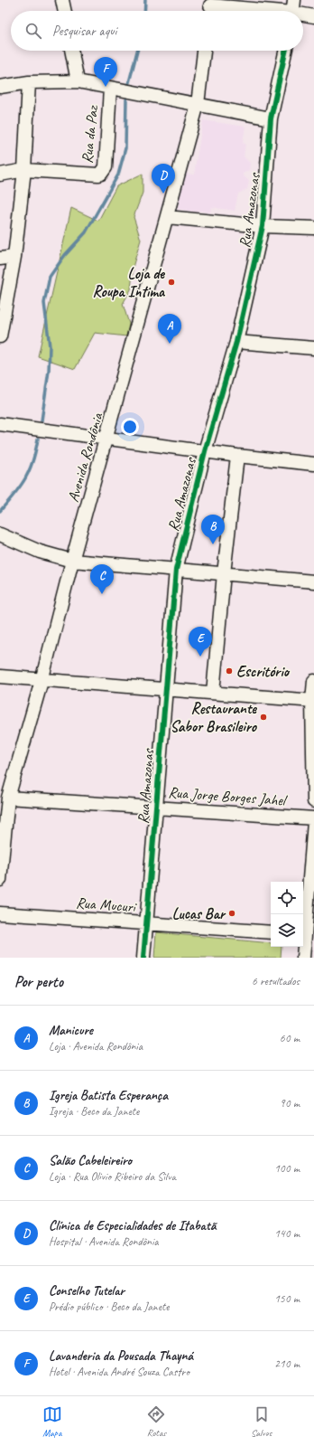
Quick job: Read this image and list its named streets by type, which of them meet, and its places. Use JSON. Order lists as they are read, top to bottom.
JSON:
{
  "streets": {
    "street": [
      "Rua da Paz",
      "Rua Amazonas",
      "Avenida Rondônia",
      "Rua Jorge Borges Jahel",
      "Rua Mucuri"
    ]
  },
  "crossings": [
    ["Rua Amazonas", "Rua Jorge Borges Jahel"],
    ["Rua Amazonas", "Rua Mucuri"],
    ["Avenida Rondônia", "Rua Jorge Borges Jahel"]
  ],
  "places": [
    "Loja de Roupa Intima",
    "Escritório",
    "Restaurante Sabor Brasileiro",
    "Lucas Bar"
  ],
  "page": {
    "search": "Pesquisar aqui",
    "pins": [
      "F",
      "D",
      "A",
      "B",
      "C",
      "E"
    ],
    "heading": ["Por perto", "6 resultados"],
    "list": [
      {
        "mark": "A",
        "name": "Manicure",
        "note": "Loja · Avenida Rondônia",
        "value": "60 m"
      },
      {
        "mark": "B",
        "name": "Igreja Batista Esperança",
        "note": "Igreja · Beco da Janete",
        "value": "90 m"
      },
      {
        "mark": "C",
        "name": "Salão Cabeleireiro",
        "note": "Loja · Rua Olivio Ribeiro da Silva",
        "value": "100 m"
      },
      {
        "mark": "D",
        "name": "Clínica de Especialidades de Itabatã",
        "note": "Hospital · Avenida Rondônia",
        "value": "140 m"
      },
      {
        "mark": "E",
        "name": "Conselho Tutelar",
        "note": "Prédio público · Beco da Janete",
        "value": "150 m"
      },
      {
        "mark": "F",
        "name": "Lavanderia da Pousada Thayná",
        "note": "Hotel · Avenida André Souza Castro",
        "value": "210 m"
      }
    ],
    "nav": ["Mapa", "Rotas", "Salvos"]
  }
}
